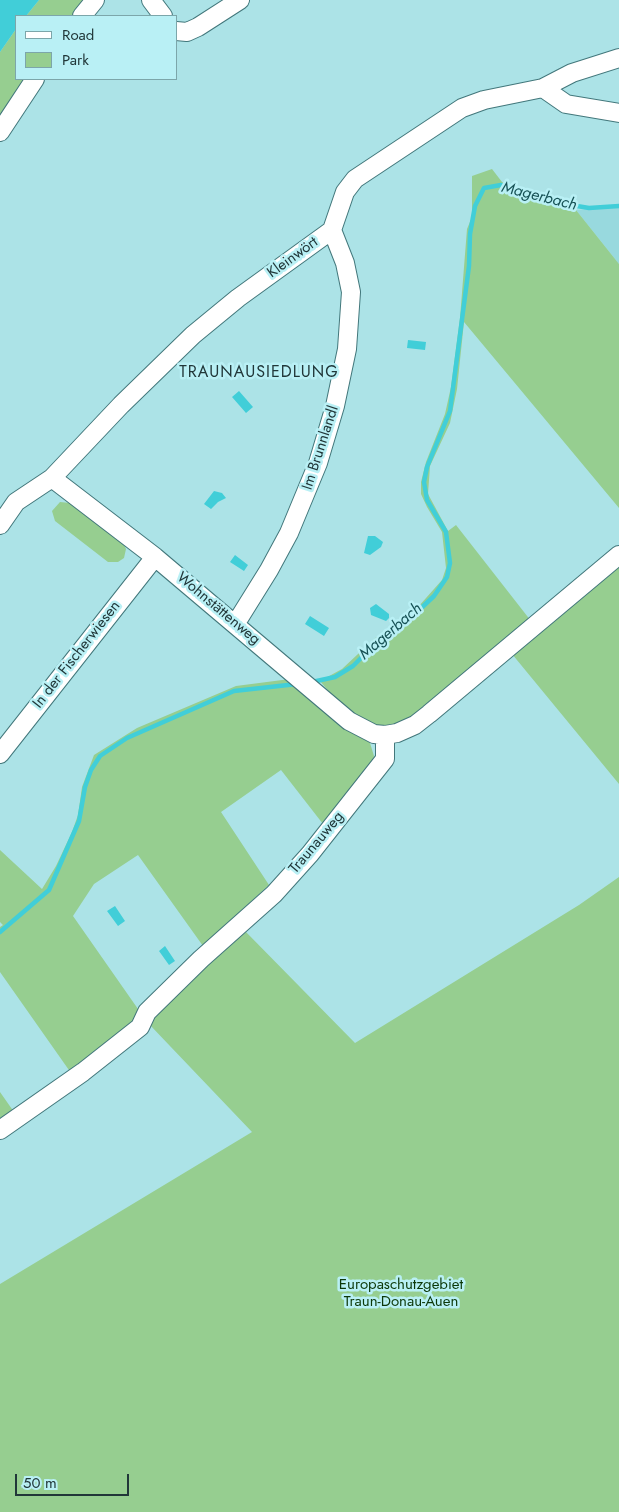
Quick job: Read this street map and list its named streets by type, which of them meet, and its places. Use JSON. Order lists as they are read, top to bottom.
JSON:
{
  "streets": {
    "street": [
      "Kleinwört",
      "Im Brunnlandl",
      "Wohnstättenweg",
      "In der Fischerwiesen",
      "Traunauweg"
    ]
  },
  "crossings": [
    ["Kleinwört", "Im Brunnlandl"],
    ["Kleinwört", "Wohnstättenweg"],
    ["Im Brunnlandl", "Wohnstättenweg"],
    ["Wohnstättenweg", "In der Fischerwiesen"],
    ["Wohnstättenweg", "Traunauweg"]
  ],
  "districts": ["TRAUNAUSIEDLUNG"],
  "water": ["Magerbach"],
  "parks": ["Europaschutzgebiet Traun-Donau-Auen"],
  "legend": ["Road", "Park"],
  "scale_bar": "50 m"
}
